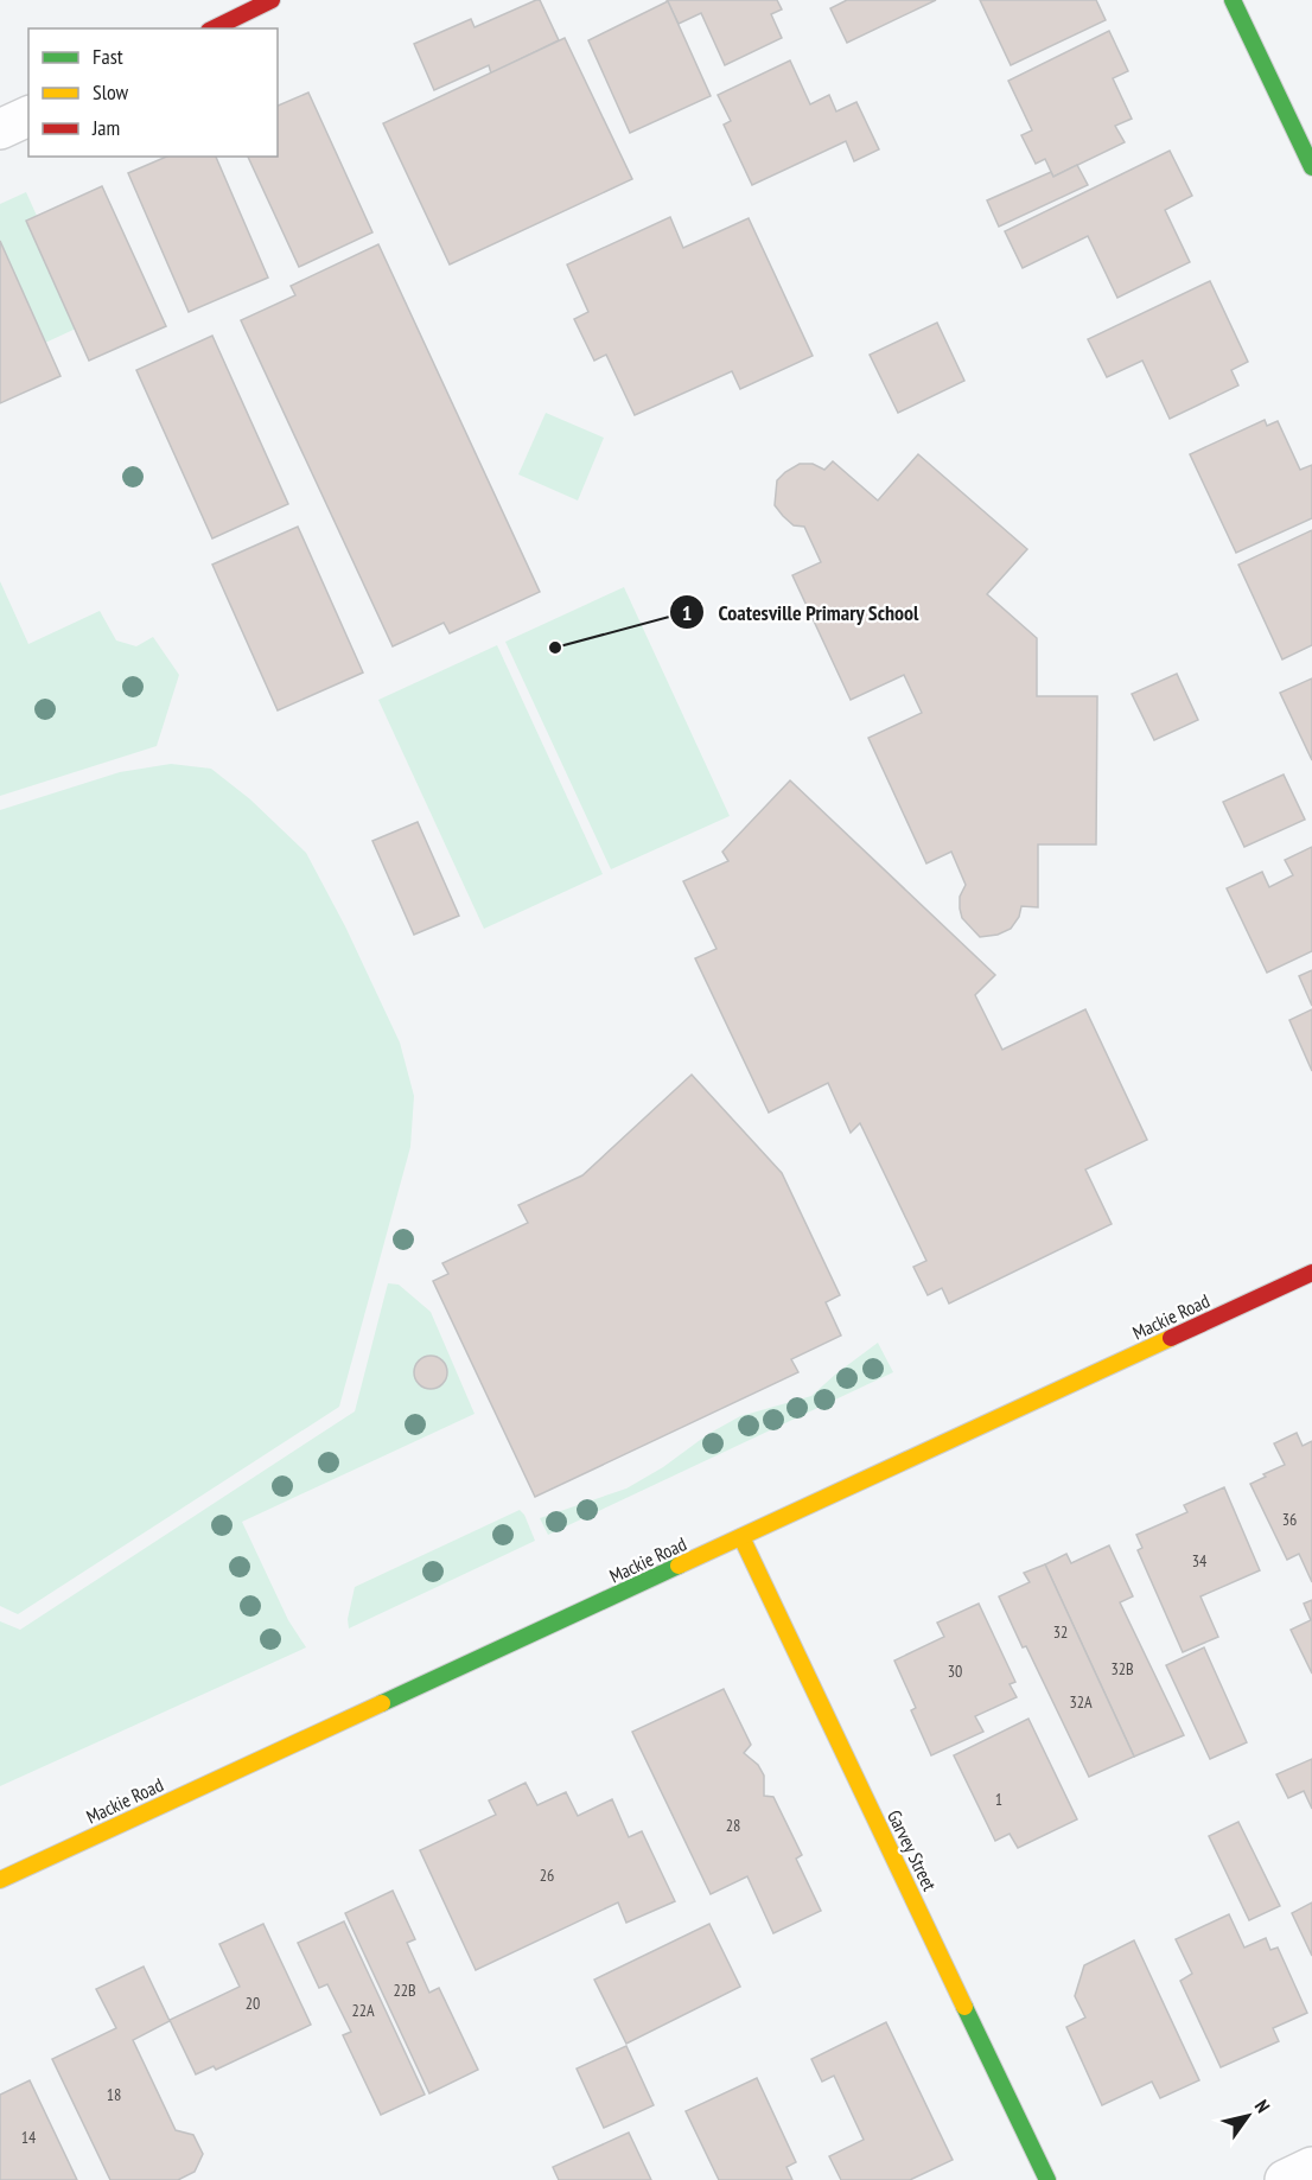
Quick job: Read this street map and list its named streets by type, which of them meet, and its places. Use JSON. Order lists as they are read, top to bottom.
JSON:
{
  "streets": {
    "street": ["Mackie Road", "Garvey Street"]
  },
  "crossings": [
    ["Mackie Road", "Garvey Street"]
  ],
  "places": ["Coatesville Primary School"],
  "house_numbers": [
    "36",
    "34",
    "32",
    "32B",
    "30",
    "32A",
    "1",
    "28",
    "26",
    "22B",
    "20",
    "22A",
    "18",
    "14"
  ],
  "legend": ["Fast", "Slow", "Jam"],
  "north": "top right"
}
